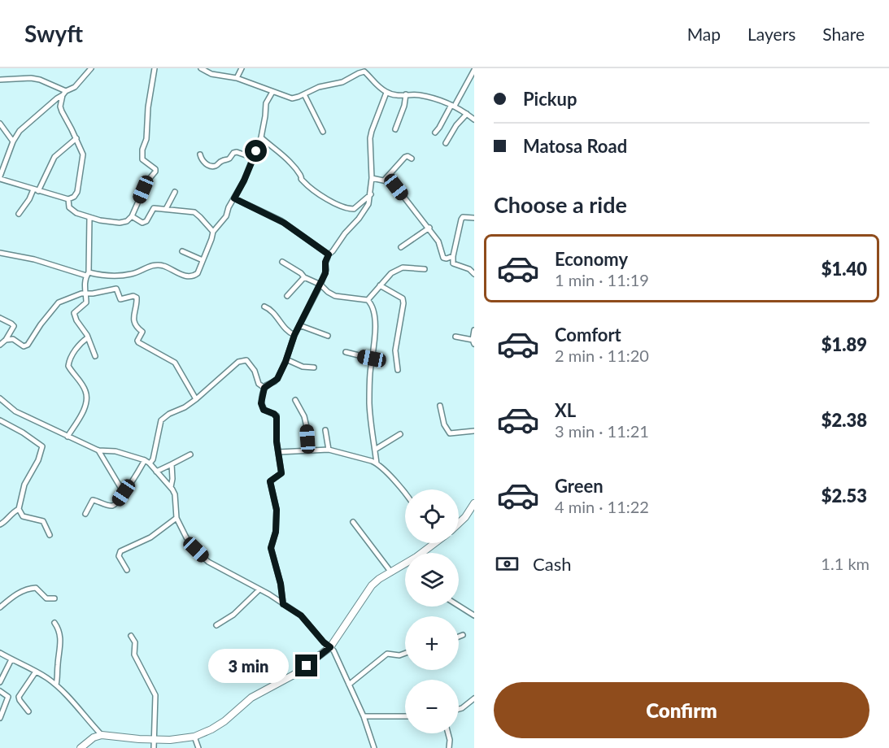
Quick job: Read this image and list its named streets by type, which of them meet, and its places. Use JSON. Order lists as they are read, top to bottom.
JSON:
{
  "page": {
    "header": "Swyft",
    "nav": ["Map", "Layers", "Share"],
    "banner": ["Pickup", "Matosa Road"],
    "heading": "Choose a ride",
    "list": [
      {
        "name": "Economy",
        "note": "1 min · 11:19",
        "value": "$1.40"
      },
      {
        "name": "Comfort",
        "note": "2 min · 11:20",
        "value": "$1.89"
      },
      {
        "name": "XL",
        "note": "3 min · 11:21",
        "value": "$2.38"
      },
      {
        "name": "Green",
        "note": "4 min · 11:22",
        "value": "$2.53"
      }
    ],
    "map_buttons": ["+", "−"],
    "pay": ["Cash", "1.1 km"],
    "bubble": "3 min",
    "buttons": "Confirm"
  }
}
